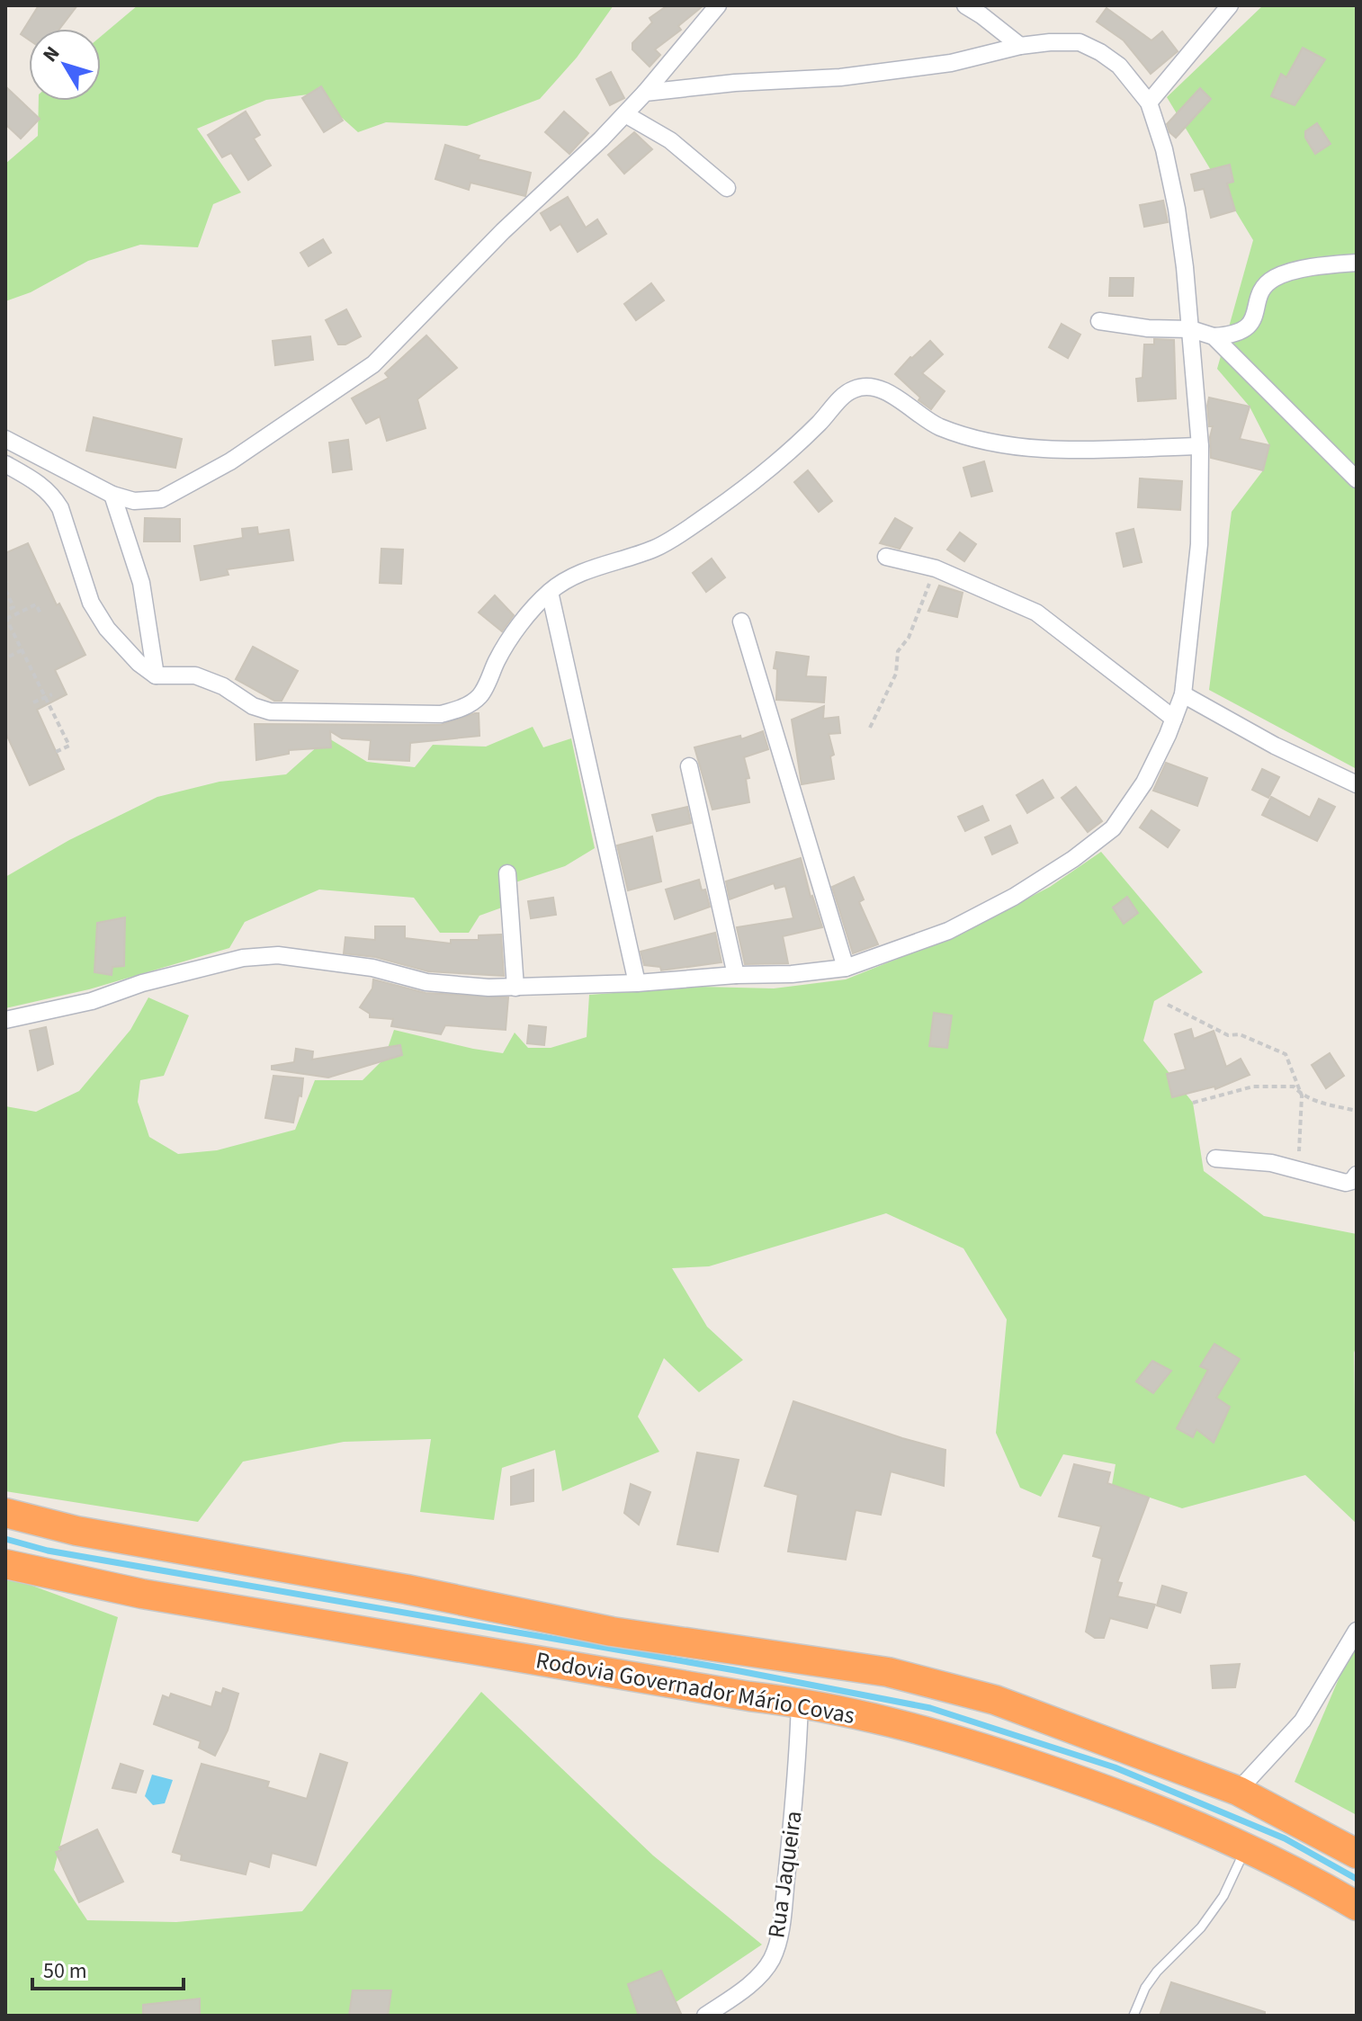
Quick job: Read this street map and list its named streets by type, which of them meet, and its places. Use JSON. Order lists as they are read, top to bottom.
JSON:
{
  "streets": {
    "highway": ["Rodovia Governador Mário Covas"],
    "street": ["Rua Jaqueira"]
  },
  "crossings": [
    ["Rodovia Governador Mário Covas", "Rua Jaqueira"]
  ],
  "scale_bar": "50 m",
  "north": "top left"
}
